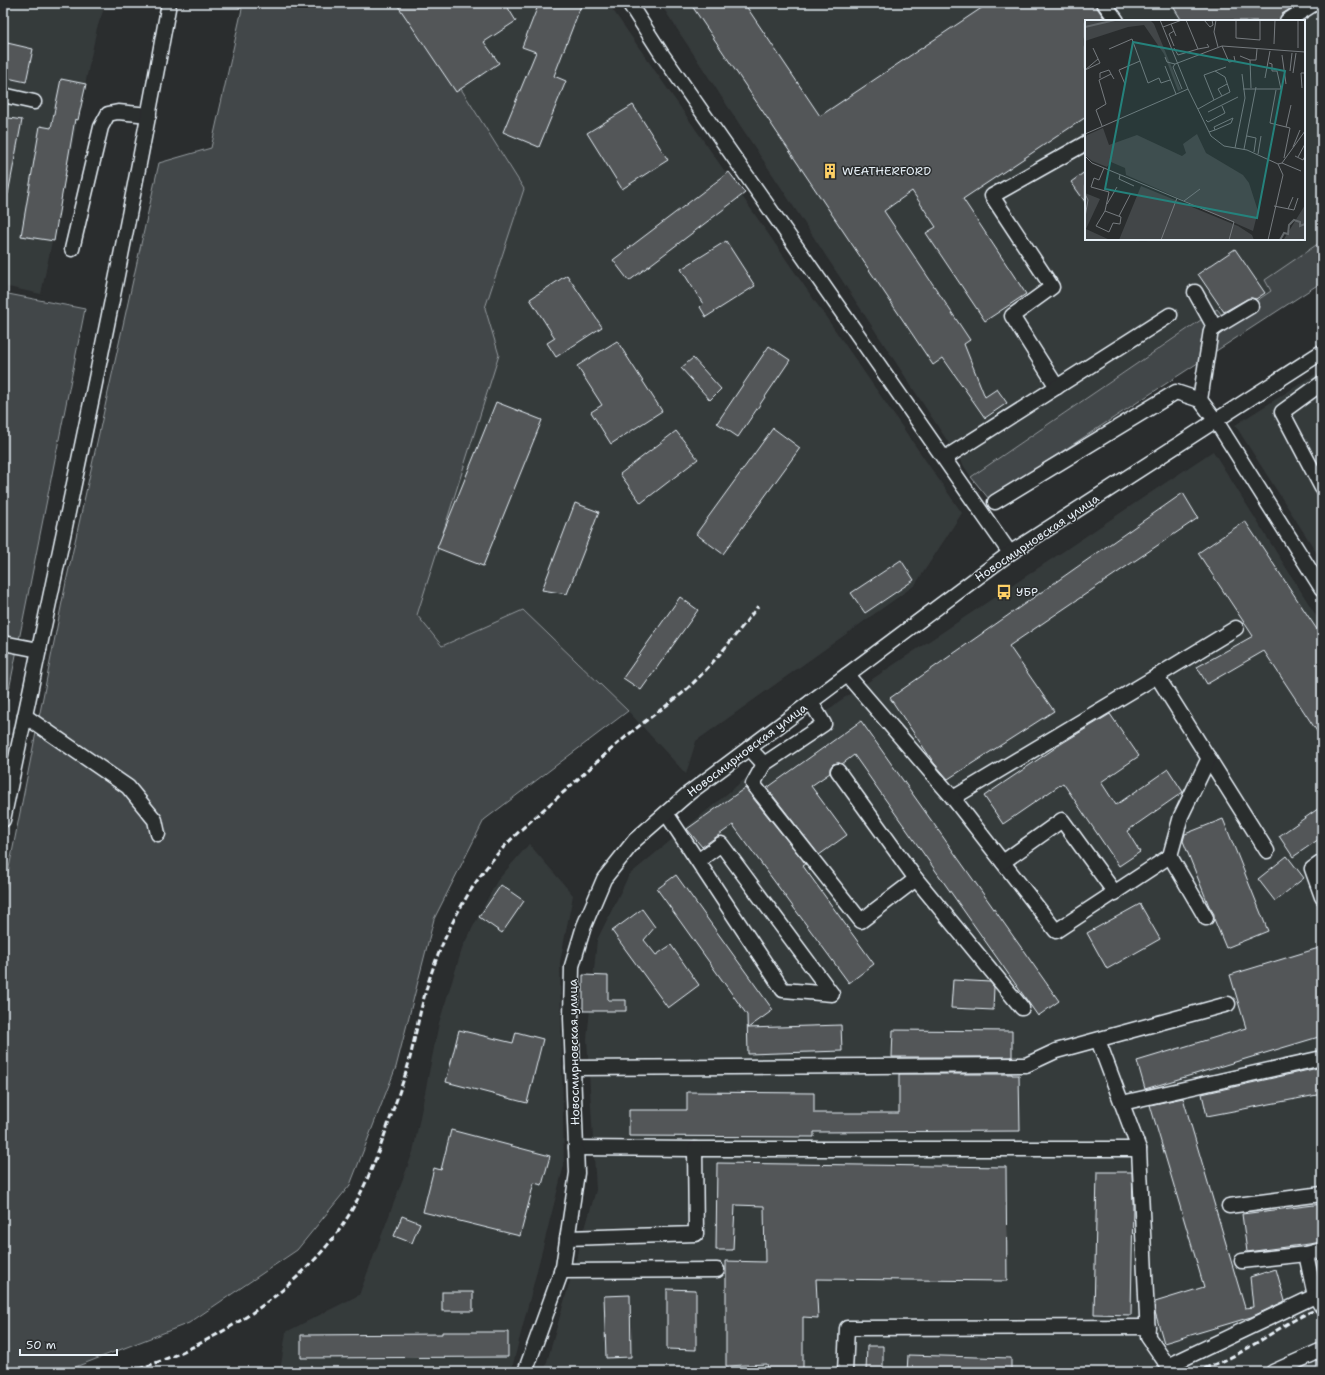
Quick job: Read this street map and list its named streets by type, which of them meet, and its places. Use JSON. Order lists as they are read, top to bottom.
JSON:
{
  "streets": {
    "street": ["Новосмирновская улица"]
  },
  "places": {
    "building": ["WEATHERFORD"],
    "bus stop": ["УБР"]
  },
  "scale_bar": "50 m"
}
